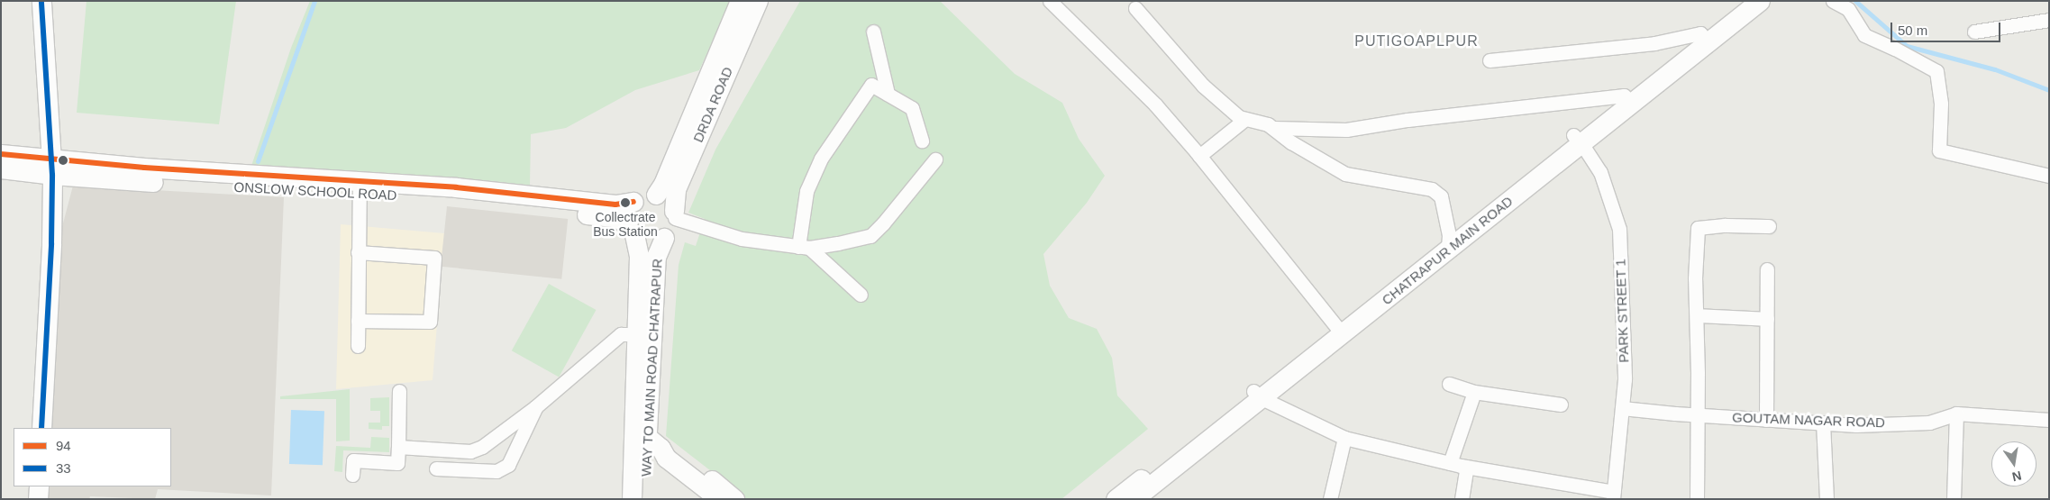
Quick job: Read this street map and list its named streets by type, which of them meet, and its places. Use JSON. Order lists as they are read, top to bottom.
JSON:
{
  "streets": {
    "main road": [
      "DRDA ROAD",
      "ONSLOW SCHOOL ROAD",
      "CHATRAPUR MAIN ROAD",
      "WAY TO MAIN ROAD CHATRAPUR"
    ],
    "street": ["PARK STREET 1", "GOUTAM NAGAR ROAD"]
  },
  "crossings": [
    ["DRDA ROAD", "ONSLOW SCHOOL ROAD"],
    ["DRDA ROAD", "WAY TO MAIN ROAD CHATRAPUR"],
    ["ONSLOW SCHOOL ROAD", "WAY TO MAIN ROAD CHATRAPUR"],
    ["CHATRAPUR MAIN ROAD", "PARK STREET 1"],
    ["PARK STREET 1", "GOUTAM NAGAR ROAD"]
  ],
  "districts": ["PUTIGOAPLPUR"],
  "places": ["Collectrate Bus Station"],
  "lines": ["transit line 33", "transit line 94"],
  "legend": ["94", "33"],
  "scale_bar": "50 m",
  "north": "bottom"
}
